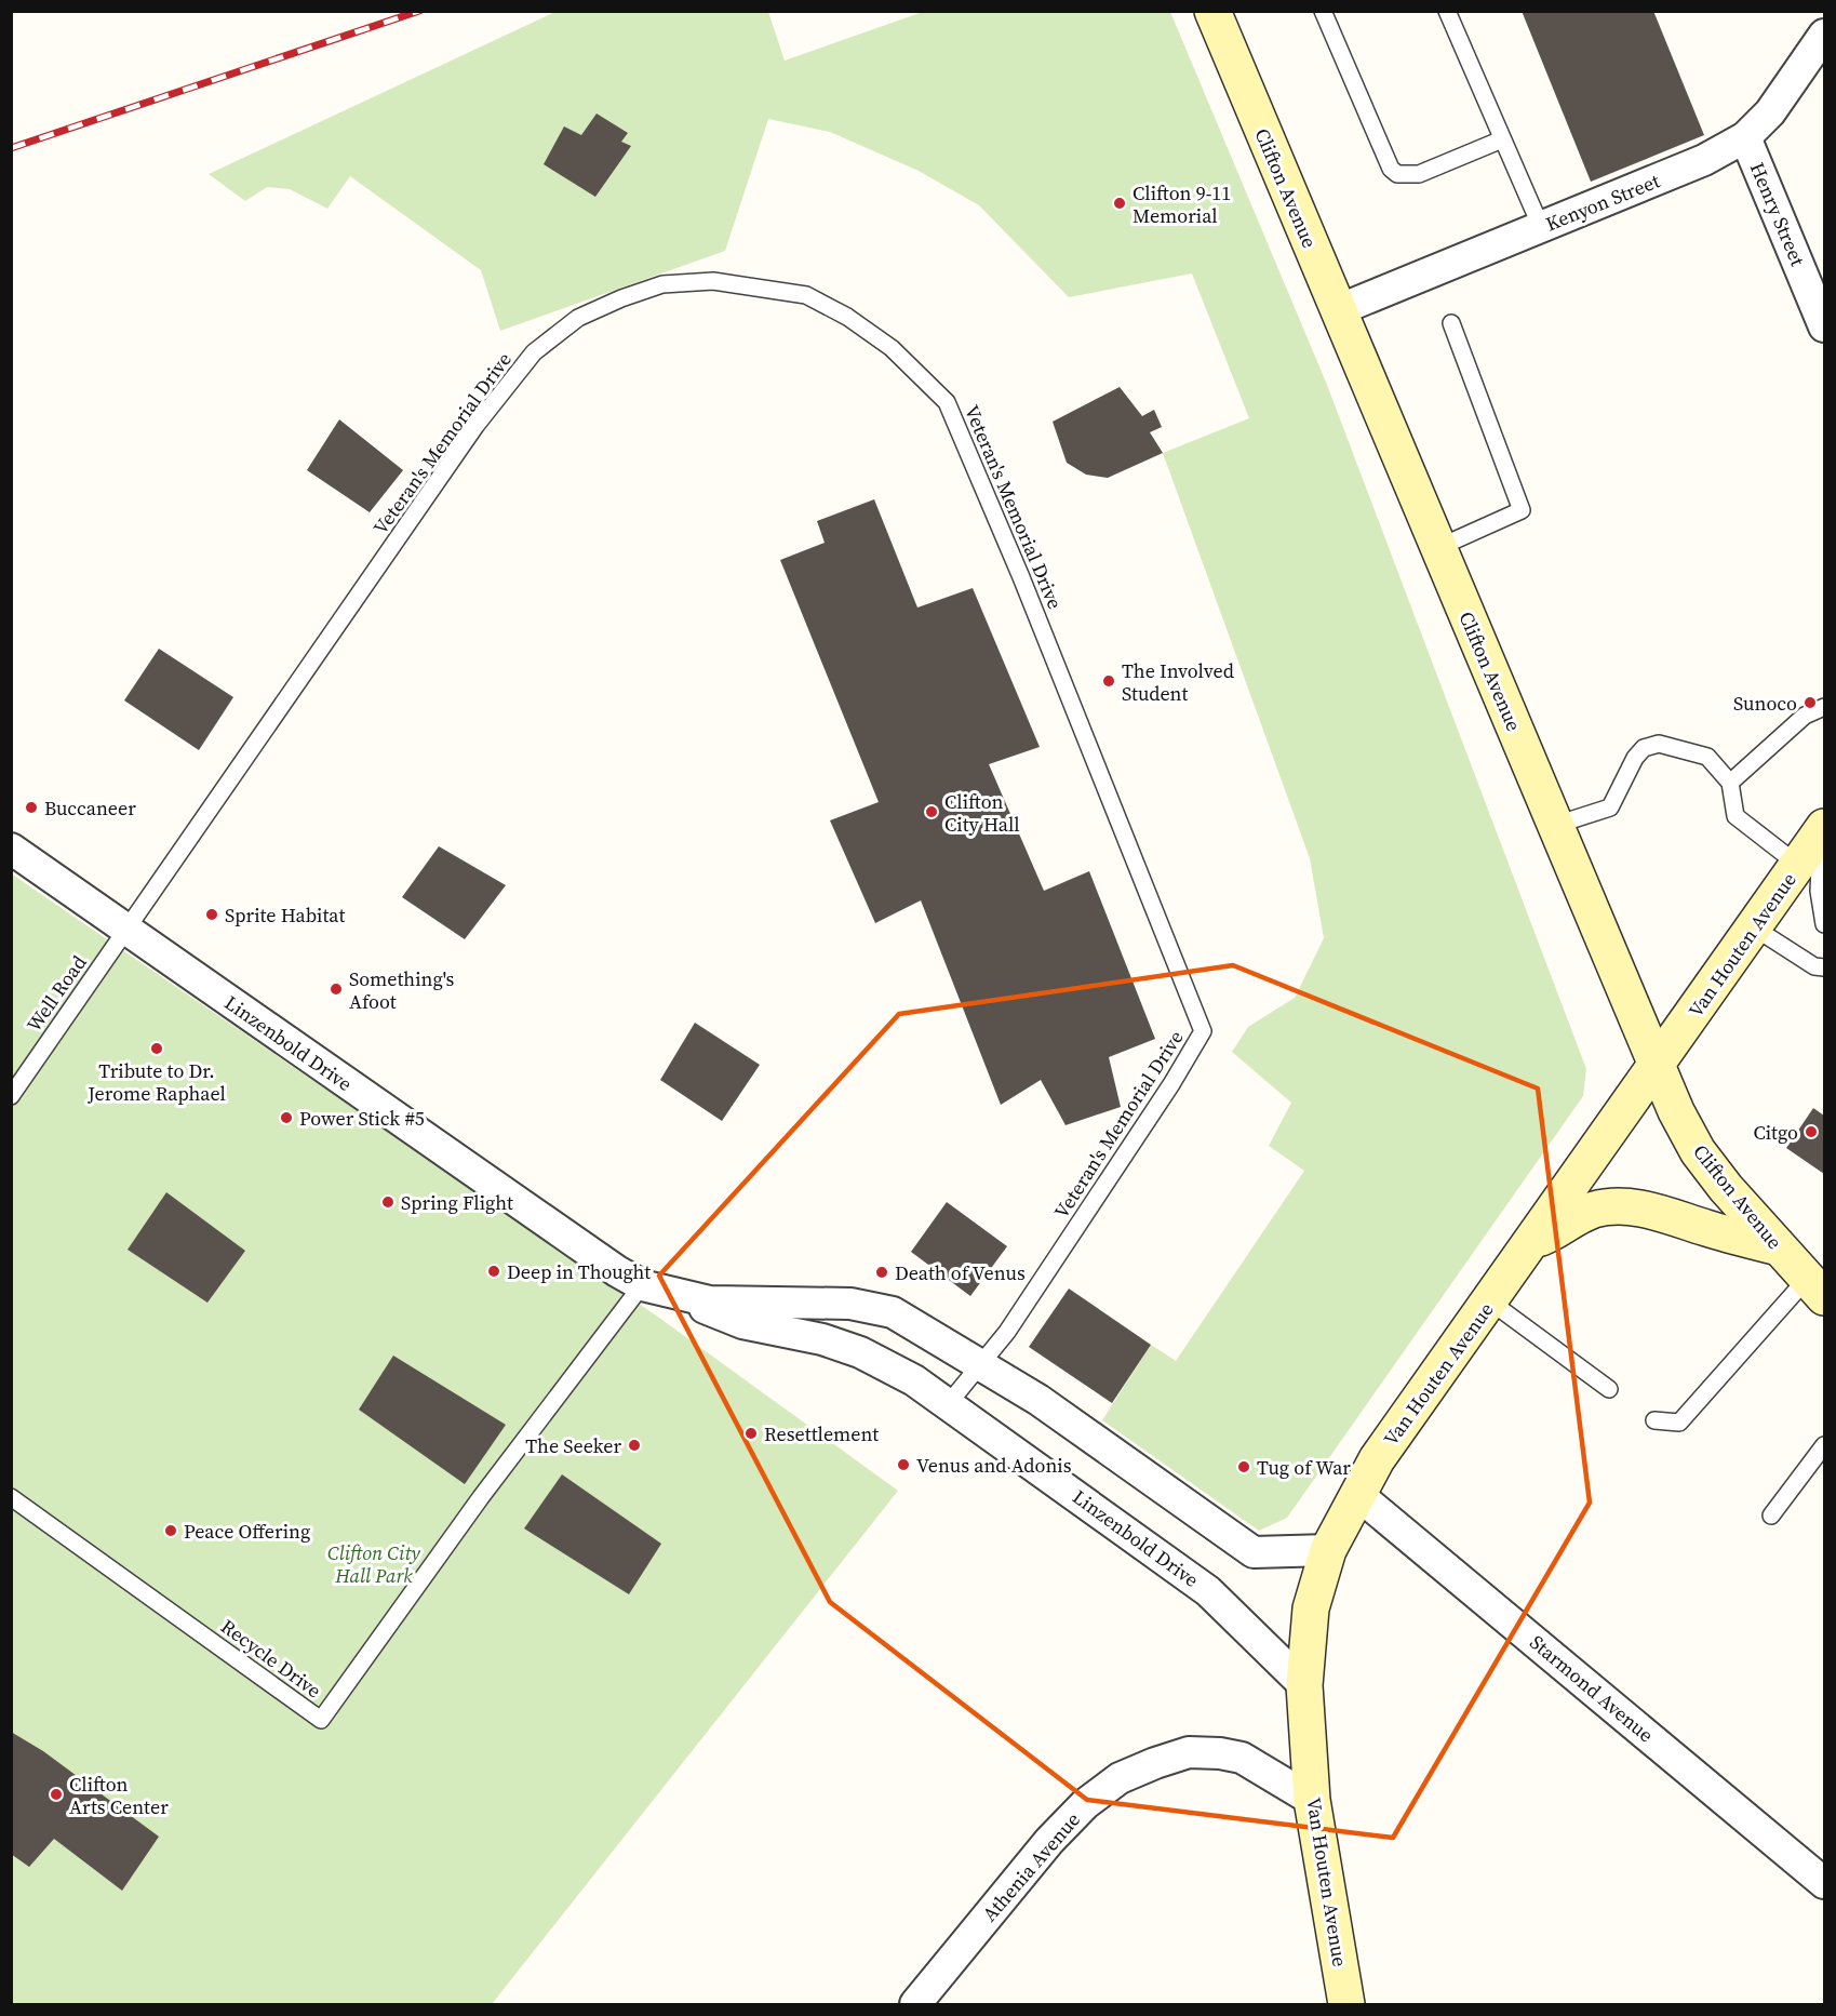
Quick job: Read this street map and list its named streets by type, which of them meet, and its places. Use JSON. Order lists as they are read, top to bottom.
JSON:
{
  "streets": {
    "main road": ["Clifton Avenue", "Van Houten Avenue"],
    "street": [
      "Kenyon Street",
      "Henry Street",
      "Linzenbold Drive",
      "Starmond Avenue",
      "Athenia Avenue"
    ],
    "lane": ["Veteran's Memorial Drive", "Well Road", "Recycle Drive"]
  },
  "crossings": [
    ["Clifton Avenue", "Kenyon Street"],
    ["Clifton Avenue", "Van Houten Avenue"],
    ["Kenyon Street", "Henry Street"],
    ["Veteran's Memorial Drive", "Well Road"],
    ["Veteran's Memorial Drive", "Linzenbold Drive"],
    ["Van Houten Avenue", "Linzenbold Drive"],
    ["Van Houten Avenue", "Starmond Avenue"],
    ["Van Houten Avenue", "Athenia Avenue"],
    ["Well Road", "Linzenbold Drive"],
    ["Linzenbold Drive", "Recycle Drive"]
  ],
  "parks": ["Clifton City Hall Park"],
  "places": [
    "Clifton 9-11 Memorial",
    "The Involved Student",
    "Sunoco",
    "Buccaneer",
    "Clifton City Hall",
    "Sprite Habitat",
    "Something's Afoot",
    "Tribute to Dr. Jerome Raphael",
    "Power Stick #5",
    "Citgo",
    "Spring Flight",
    "Deep in Thought",
    "Death of Venus",
    "Resettlement",
    "The Seeker",
    "Venus and Adonis",
    "Tug of War",
    "Peace Offering",
    "Clifton Arts Center"
  ]
}
